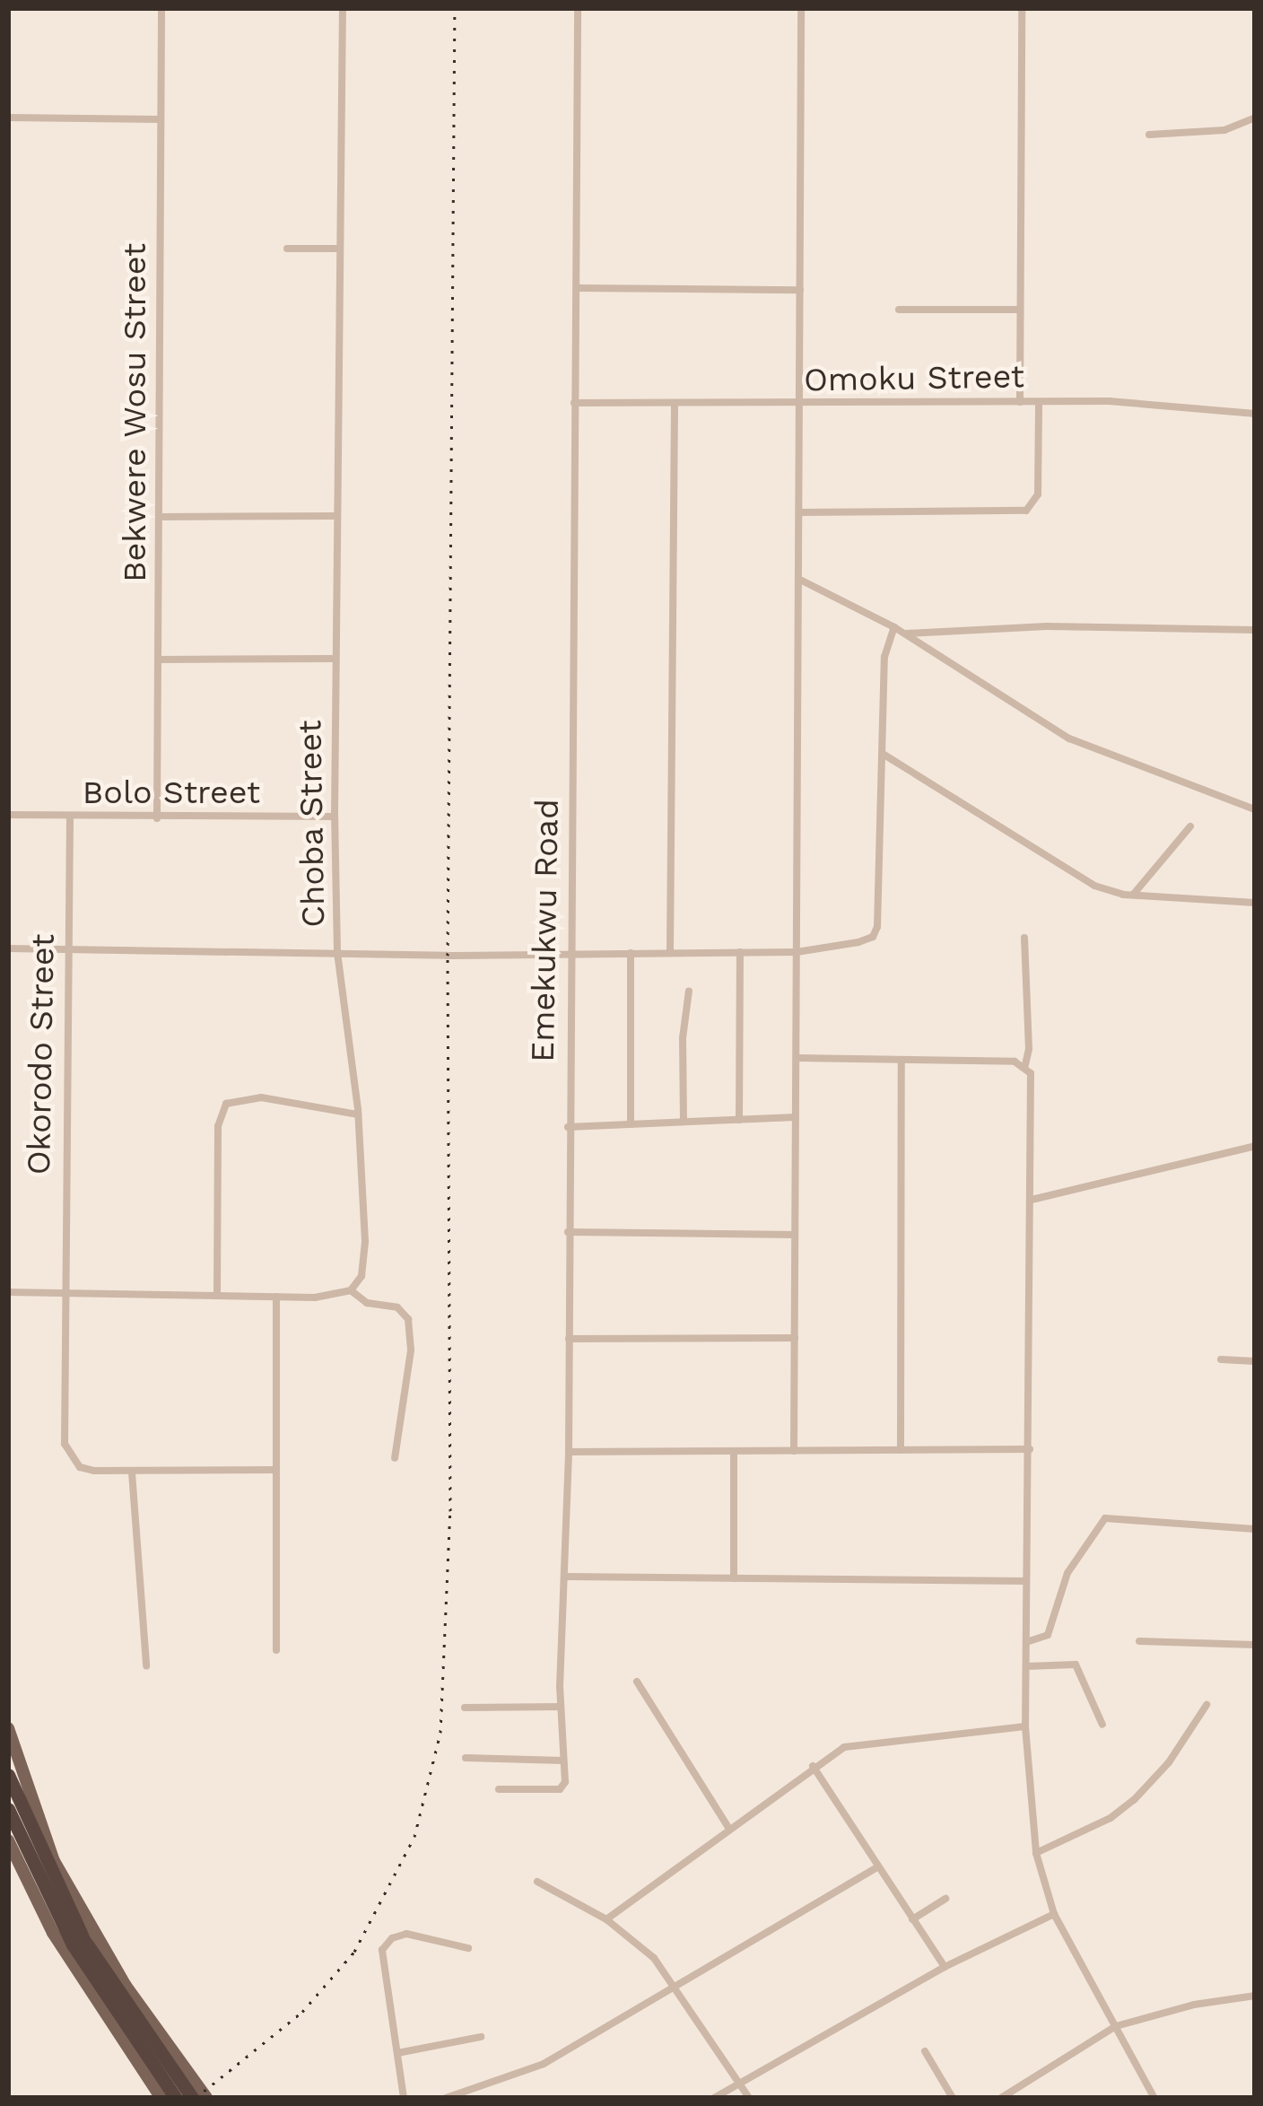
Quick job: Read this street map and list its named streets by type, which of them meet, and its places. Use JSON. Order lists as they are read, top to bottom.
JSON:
{
  "streets": {
    "street": [
      "Omoku Street",
      "Bekwere Wosu Street",
      "Bolo Street",
      "Choba Street",
      "Emekukwu Road",
      "Okorodo Street"
    ]
  },
  "crossings": [
    ["Omoku Street", "Emekukwu Road"],
    ["Bekwere Wosu Street", "Bolo Street"],
    ["Bolo Street", "Choba Street"],
    ["Bolo Street", "Okorodo Street"]
  ]
}
